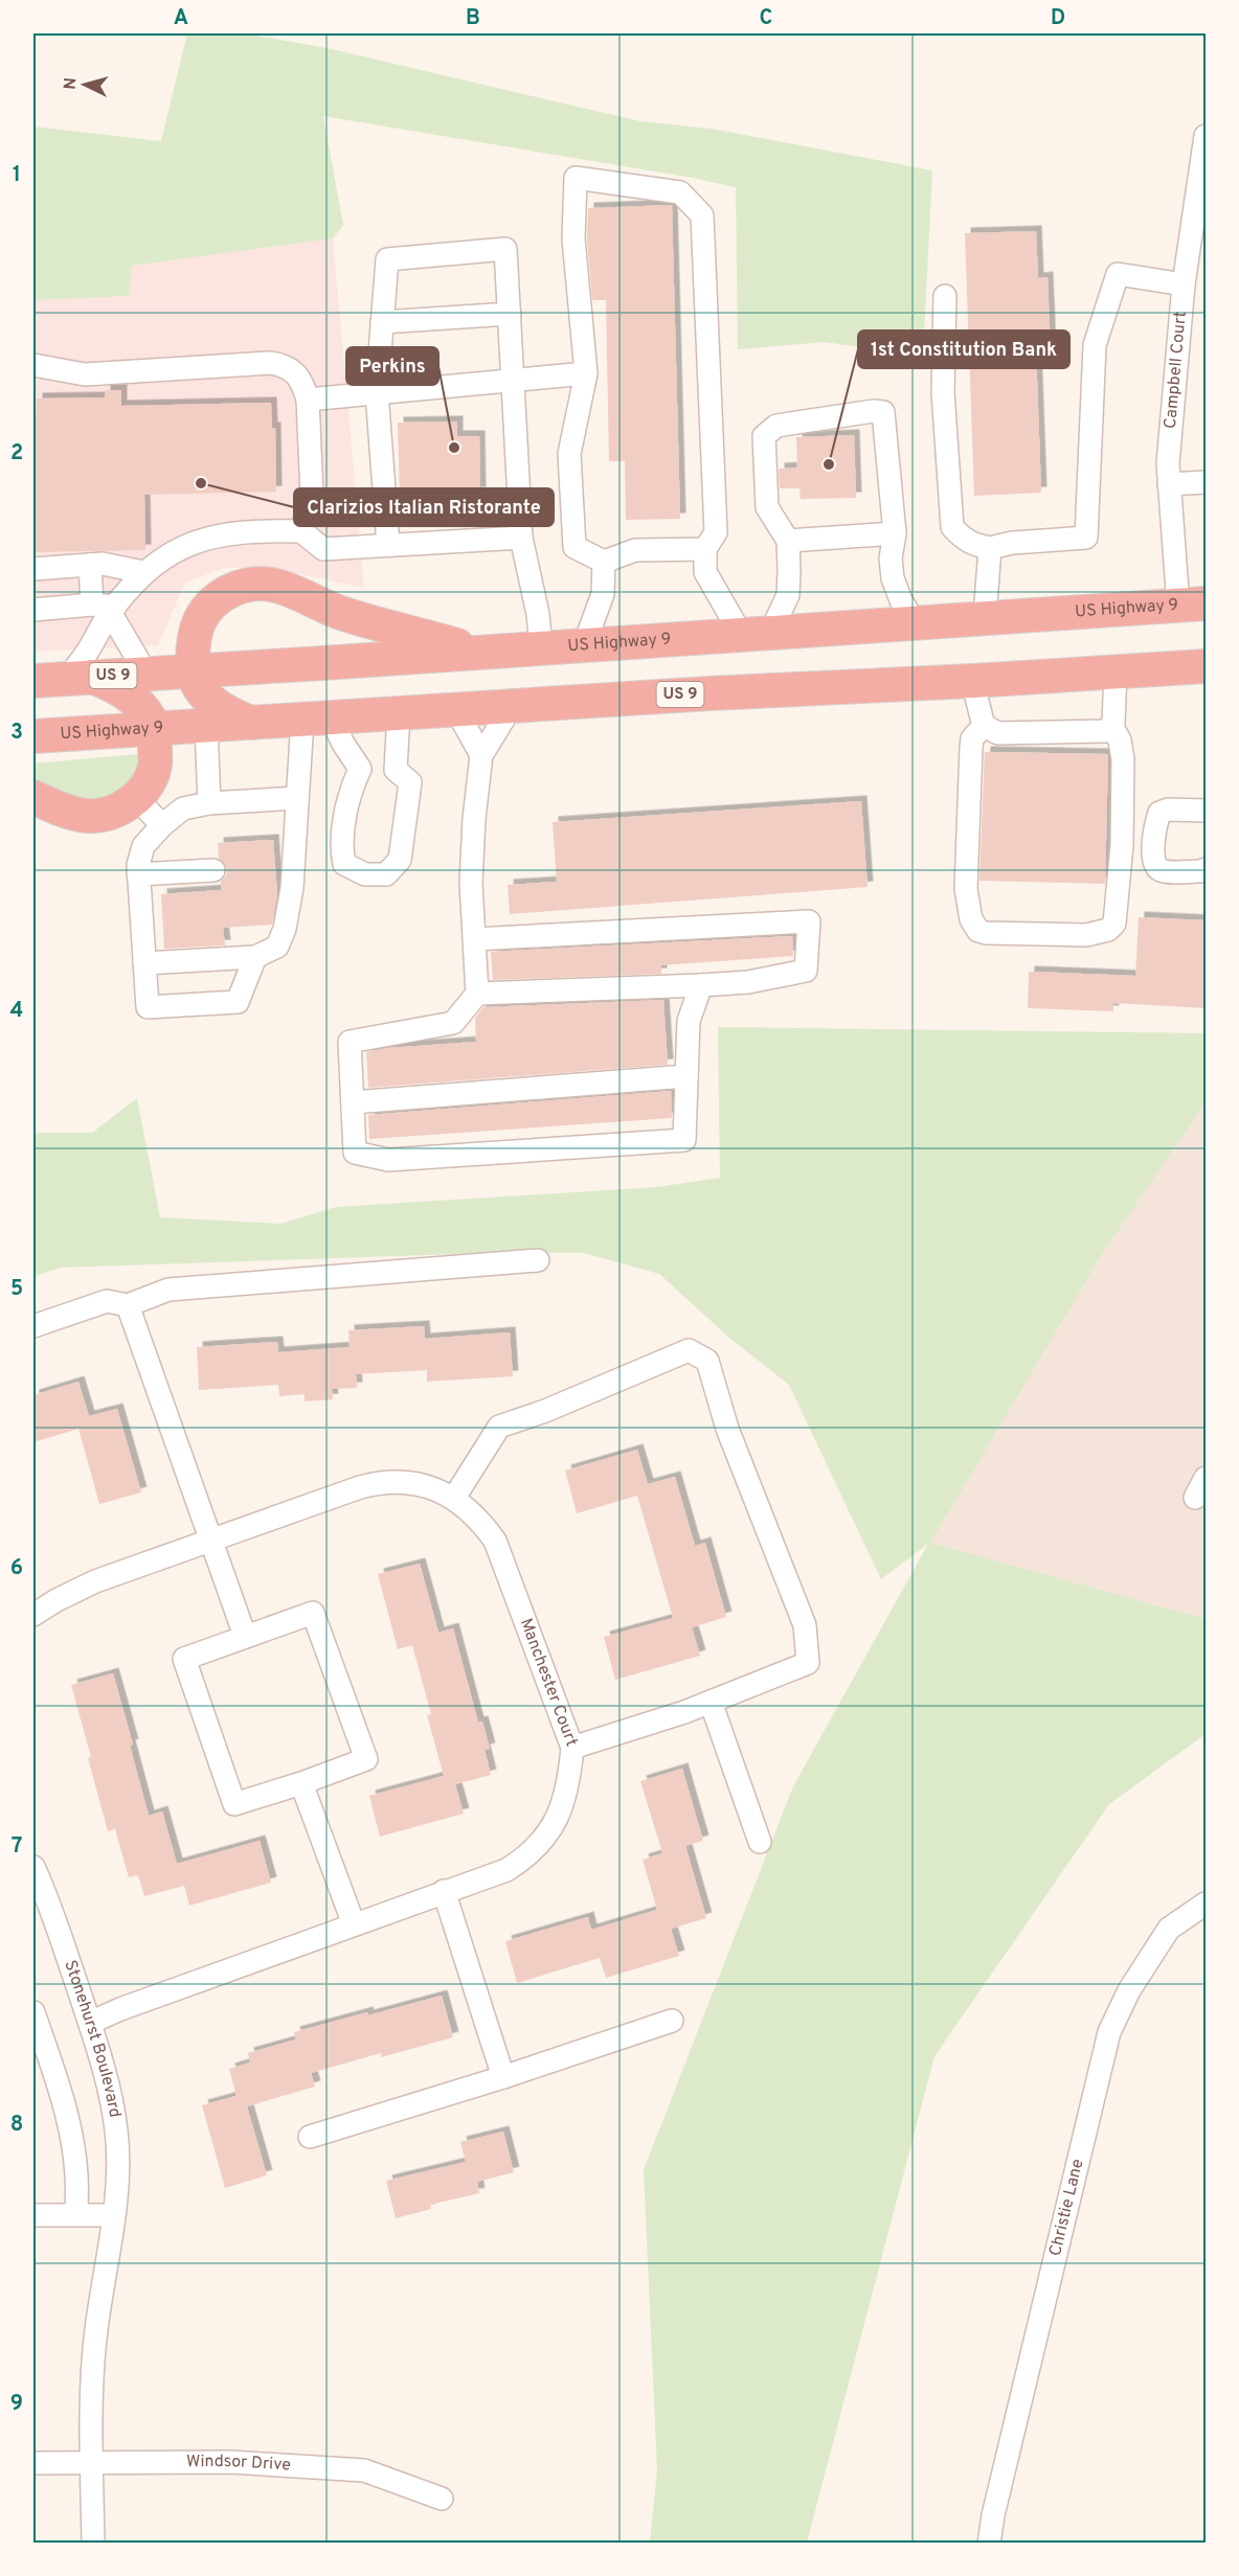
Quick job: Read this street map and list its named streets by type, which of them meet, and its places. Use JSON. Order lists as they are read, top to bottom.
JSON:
{
  "streets": {
    "highway": ["US Highway 9", "US 9"],
    "street": [
      "Campbell Court",
      "Manchester Court",
      "Stonehurst Boulevard",
      "Christie Lane",
      "Windsor Drive"
    ]
  },
  "crossings": [
    ["Campbell Court", "US Highway 9"],
    ["Manchester Court", "Stonehurst Boulevard"],
    ["Stonehurst Boulevard", "Windsor Drive"]
  ],
  "places": ["Perkins", "1st Constitution Bank", "Clarizios Italian Ristorante"],
  "north": "left",
  "grid": {
    "columns": [
      "A",
      "B",
      "C",
      "D"
    ],
    "rows": [
      "1",
      "2",
      "3",
      "4",
      "5",
      "6",
      "7",
      "8",
      "9"
    ]
  }
}
